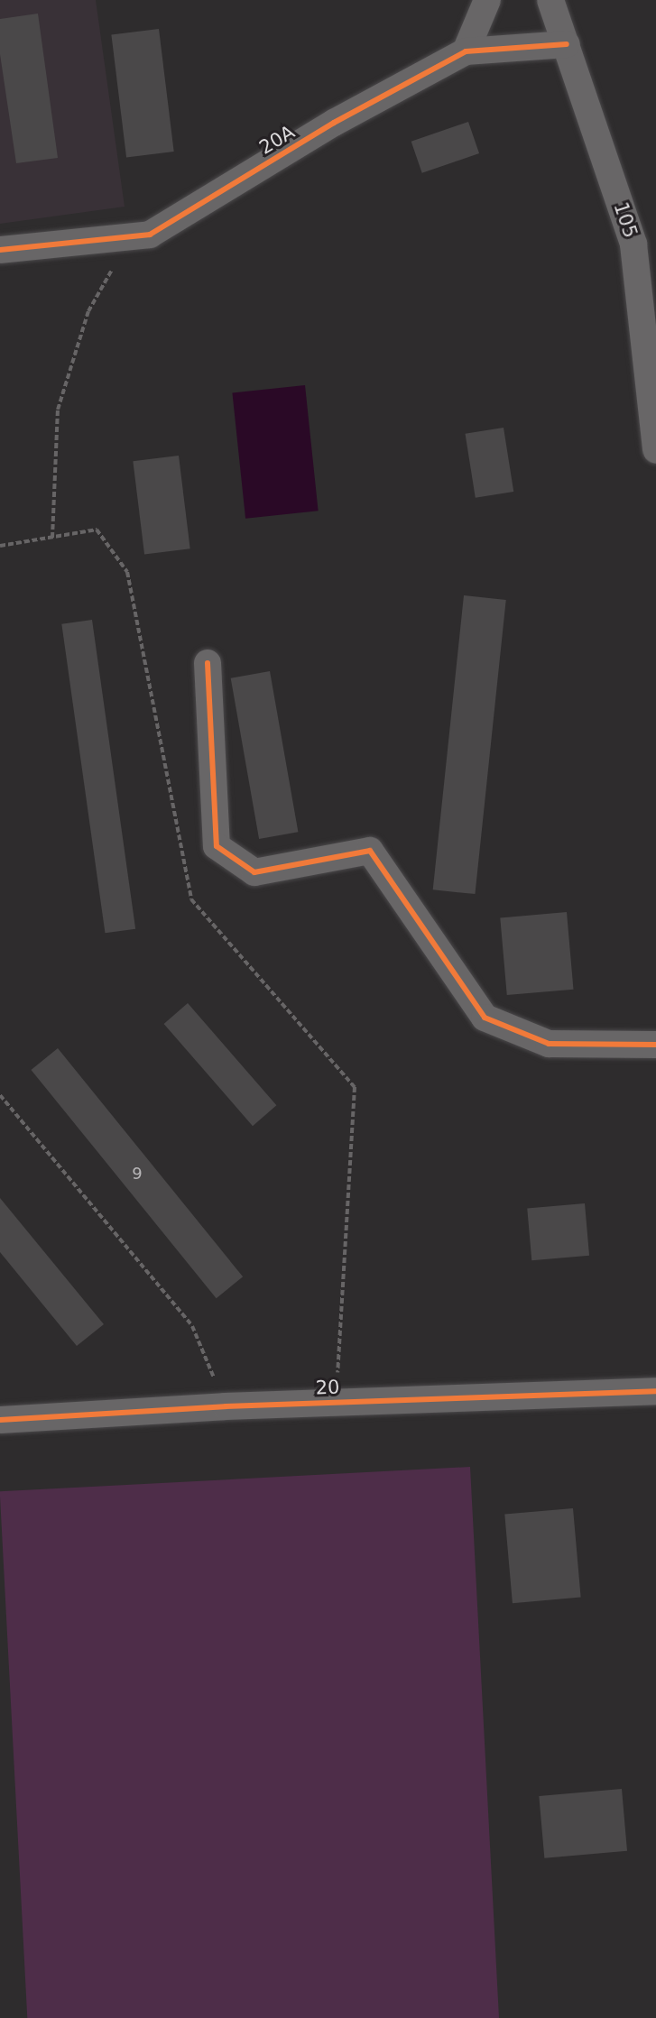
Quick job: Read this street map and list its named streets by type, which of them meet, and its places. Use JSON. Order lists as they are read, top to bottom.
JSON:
{
  "streets": {
    "street": ["20A", "105", "20"]
  },
  "crossings": [
    ["20A", "105"]
  ],
  "house_numbers": ["9"]
}
